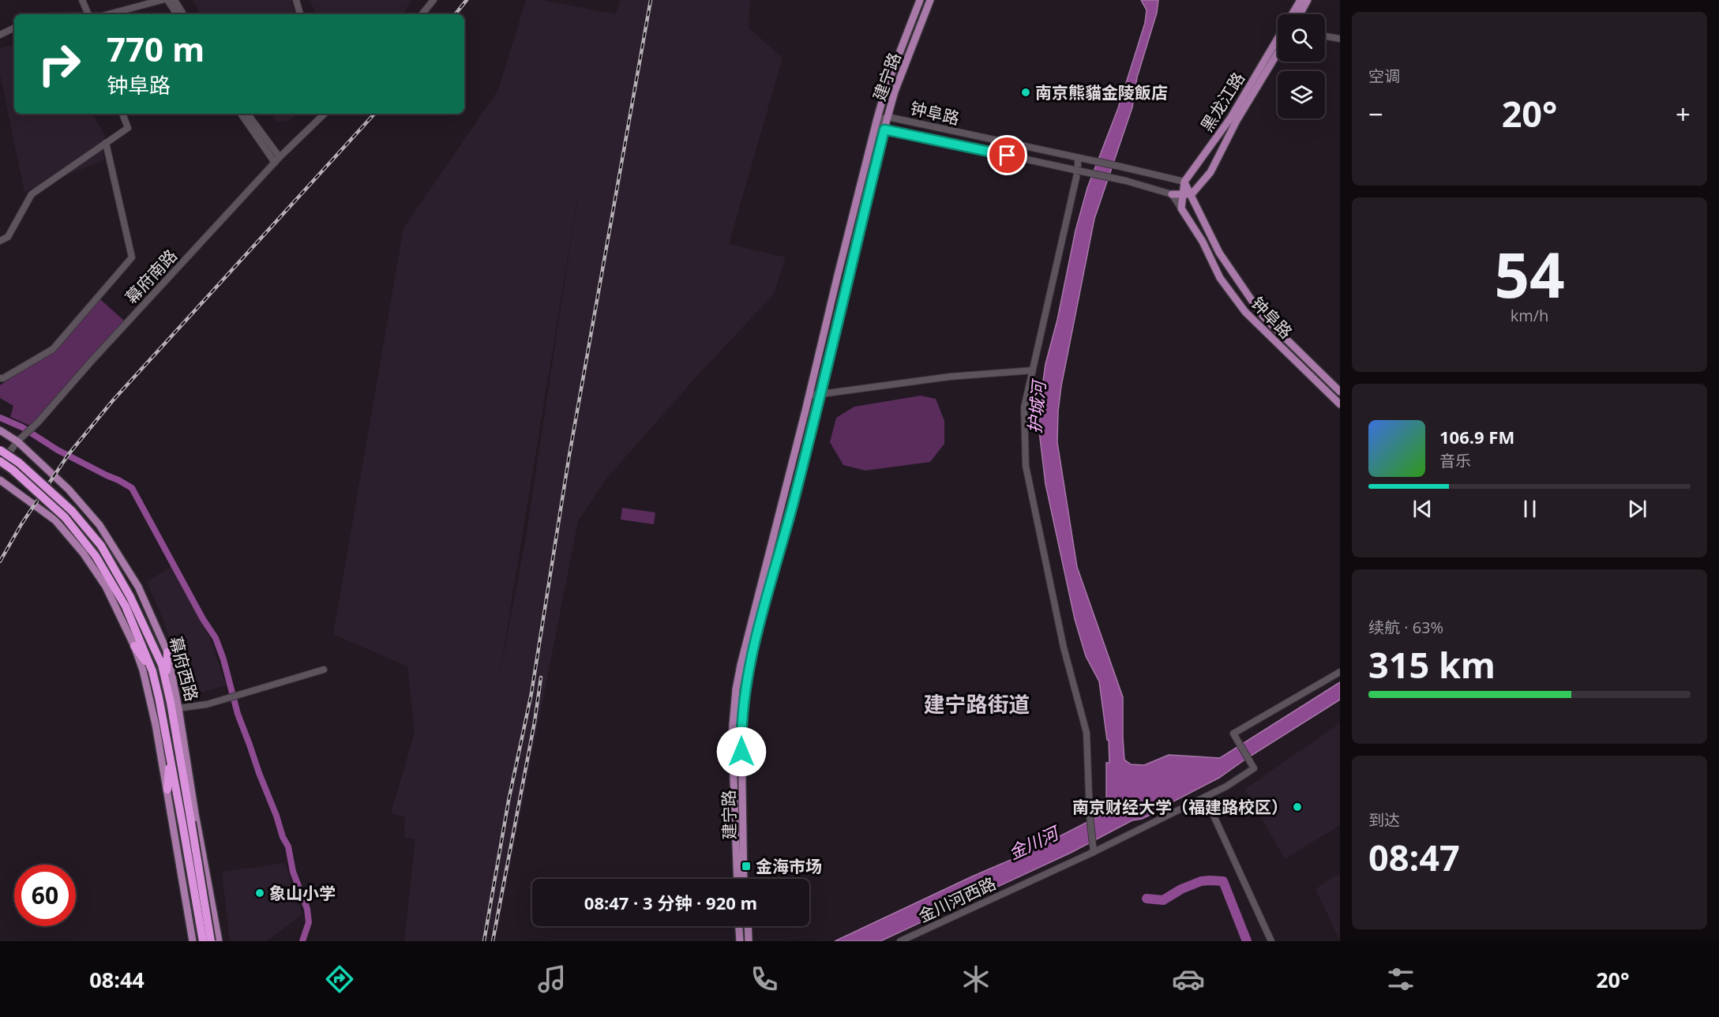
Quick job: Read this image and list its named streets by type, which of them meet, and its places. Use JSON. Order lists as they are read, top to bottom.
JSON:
{
  "streets": {
    "highway": ["幕府西路"],
    "main road": ["建宁路", "黑龙江路", "钟阜路"],
    "street": ["幕府南路", "金川河西路"]
  },
  "crossings": [
    ["建宁路", "钟阜路"],
    ["黑龙江路", "钟阜路"],
    ["幕府南路", "幕府西路"]
  ],
  "districts": ["建宁路街道"],
  "water": ["护城河", "金川河"],
  "places": {
    "other": ["南京熊貓金陵飯店", "南京财经大学（福建路校区）", "象山小学"],
    "transit": ["金海市场"]
  },
  "page": {
    "tile": [
      "空调",
      ["54", "km/h"],
      ["续航 · 63%", "315 km"],
      ["到达", "08:47"]
    ],
    "turn": ["770 m", "钟阜路"],
    "heat": ["−", "20°", "+"],
    "song": ["106.9 FM", "音乐"],
    "limit": "60",
    "trip": "08:47 · 3 分钟 · 920 m",
    "tabs": ["08:44", "20°"]
  }
}
